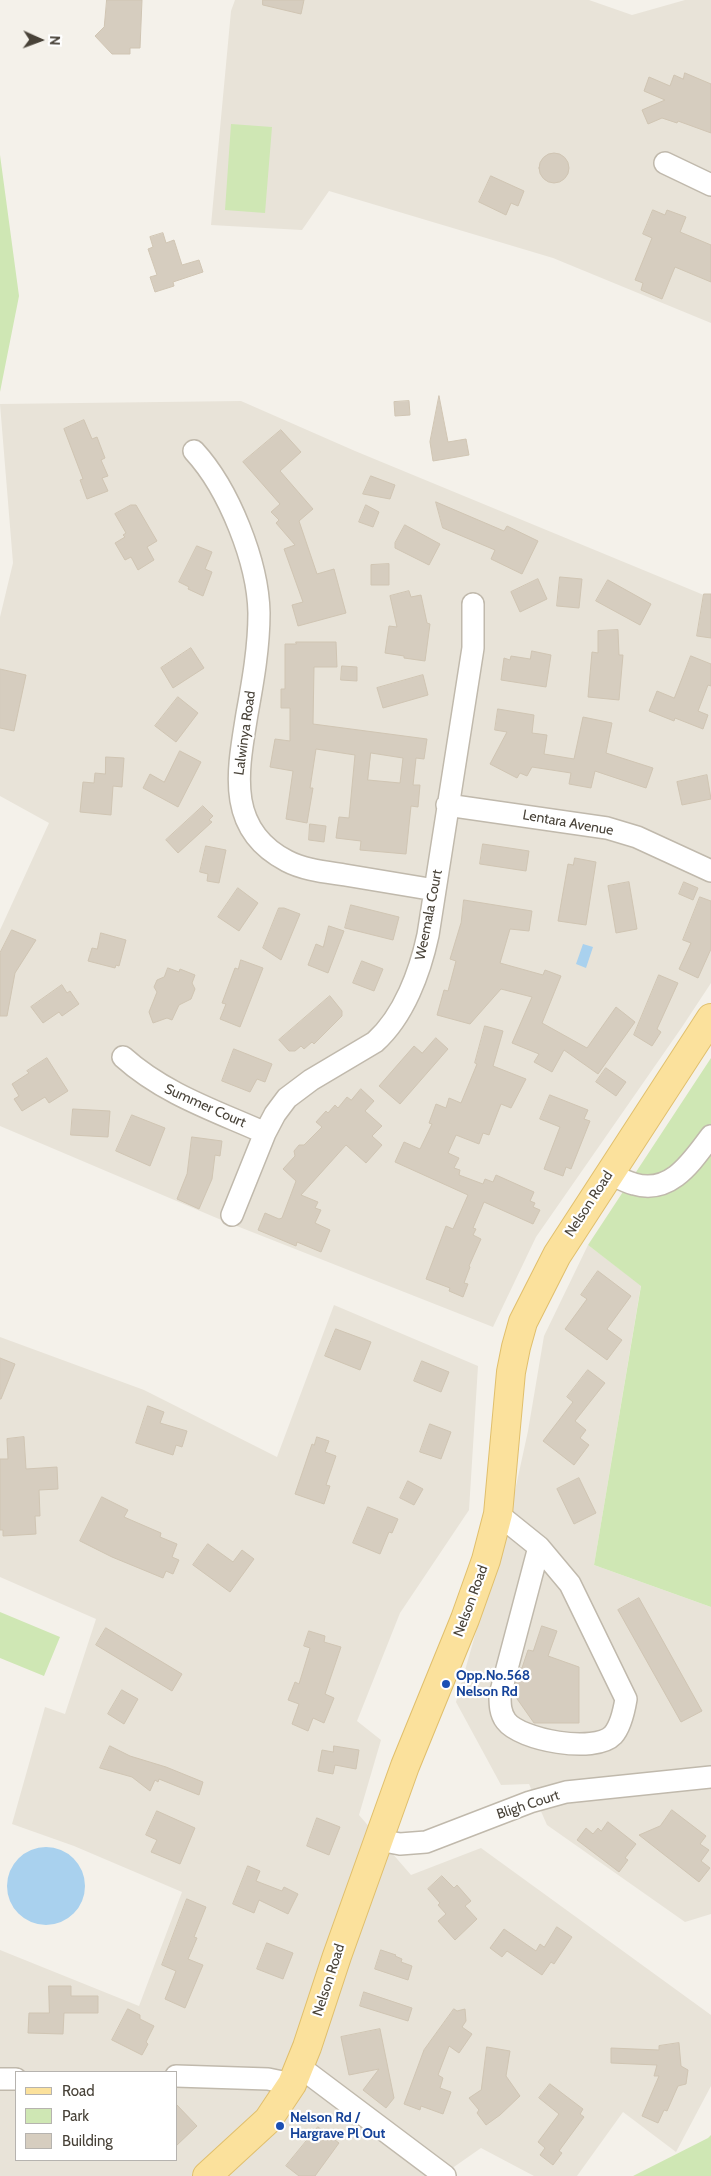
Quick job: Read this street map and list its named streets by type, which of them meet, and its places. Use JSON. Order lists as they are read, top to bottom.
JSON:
{
  "streets": {
    "main road": ["Nelson Road"],
    "street": [
      "Lalwinya Road",
      "Lentara Avenue",
      "Weemala Court",
      "Summer Court",
      "Bligh Court"
    ]
  },
  "crossings": [
    ["Lalwinya Road", "Weemala Court"],
    ["Lentara Avenue", "Weemala Court"],
    ["Weemala Court", "Summer Court"],
    ["Nelson Road", "Bligh Court"]
  ],
  "places": ["Opp.No.568 Nelson Rd", "Nelson Rd / Hargrave Pl Out"],
  "legend": ["Road", "Park", "Building"],
  "north": "right"
}
